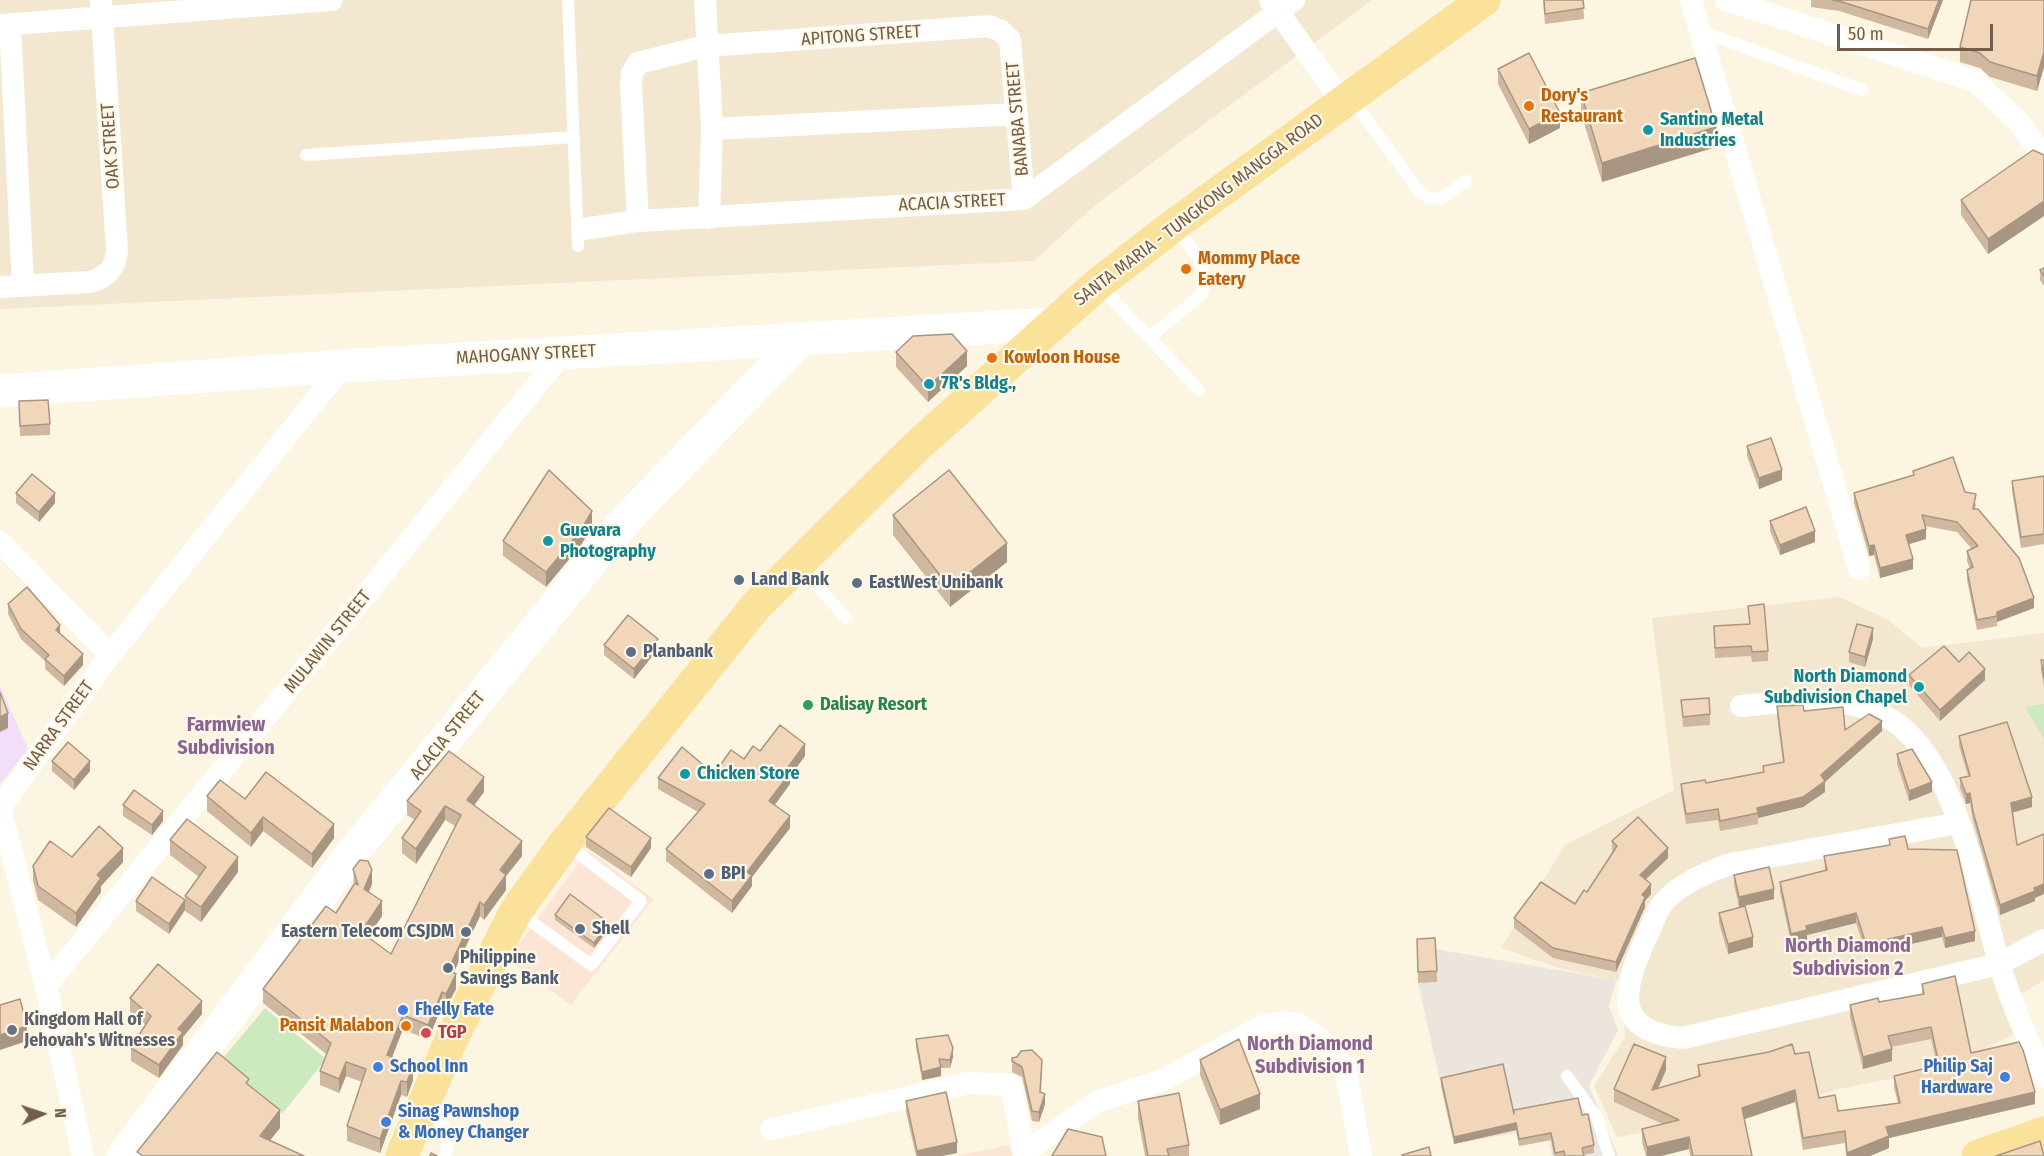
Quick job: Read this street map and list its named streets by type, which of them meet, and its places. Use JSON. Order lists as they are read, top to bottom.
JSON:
{
  "streets": {
    "main road": ["SANTA MARIA - TUNGKONG MANGGA ROAD"],
    "street": [
      "APITONG STREET",
      "BANABA STREET",
      "OAK STREET",
      "ACACIA STREET",
      "MAHOGANY STREET",
      "MULAWIN STREET",
      "NARRA STREET"
    ]
  },
  "crossings": [
    ["APITONG STREET", "BANABA STREET"],
    ["APITONG STREET", "ACACIA STREET"],
    ["BANABA STREET", "ACACIA STREET"],
    ["ACACIA STREET", "MAHOGANY STREET"],
    ["SANTA MARIA - TUNGKONG MANGGA ROAD", "MAHOGANY STREET"],
    ["MAHOGANY STREET", "MULAWIN STREET"],
    ["MAHOGANY STREET", "NARRA STREET"],
    ["MULAWIN STREET", "NARRA STREET"]
  ],
  "districts": ["Farmview Subdivision", "North Diamond Subdivision 2", "North Diamond Subdivision 1"],
  "places": [
    "Dory's Restaurant",
    "Santino Metal Industries",
    "Mommy Place Eatery",
    "Kowloon House",
    "7R's Bldg.,",
    "Guevara Photography",
    "Land Bank",
    "EastWest Unibank",
    "Planbank",
    "North Diamond Subdivision Chapel",
    "Dalisay Resort",
    "Chicken Store",
    "BPI",
    "Shell",
    "Eastern Telecom CSJDM",
    "Philippine Savings Bank",
    "Fhelly Fate",
    "Pansit Malabon",
    "Kingdom Hall of Jehovah's Witnesses",
    "TGP",
    "School Inn",
    "Philip Saj Hardware",
    "Sinag Pawnshop & Money Changer"
  ],
  "scale_bar": "50 m",
  "north": "right"
}
